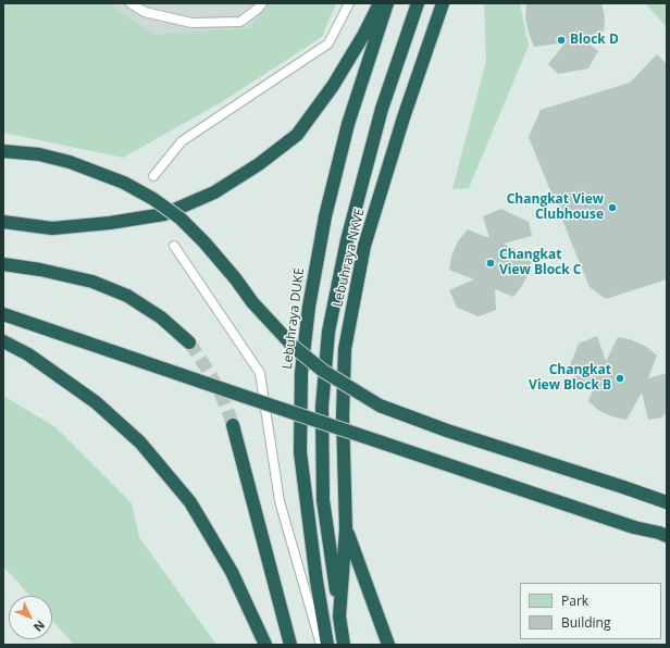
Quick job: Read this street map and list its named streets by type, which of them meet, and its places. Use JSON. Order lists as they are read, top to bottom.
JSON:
{
  "streets": {
    "highway": ["Lebuhraya NKVE", "Lebuhraya DUKE"]
  },
  "places": [
    "Block D",
    "Changkat View Clubhouse",
    "Changkat View Block C",
    "Changkat View Block B"
  ],
  "legend": ["Park", "Building"],
  "north": "bottom right"
}
